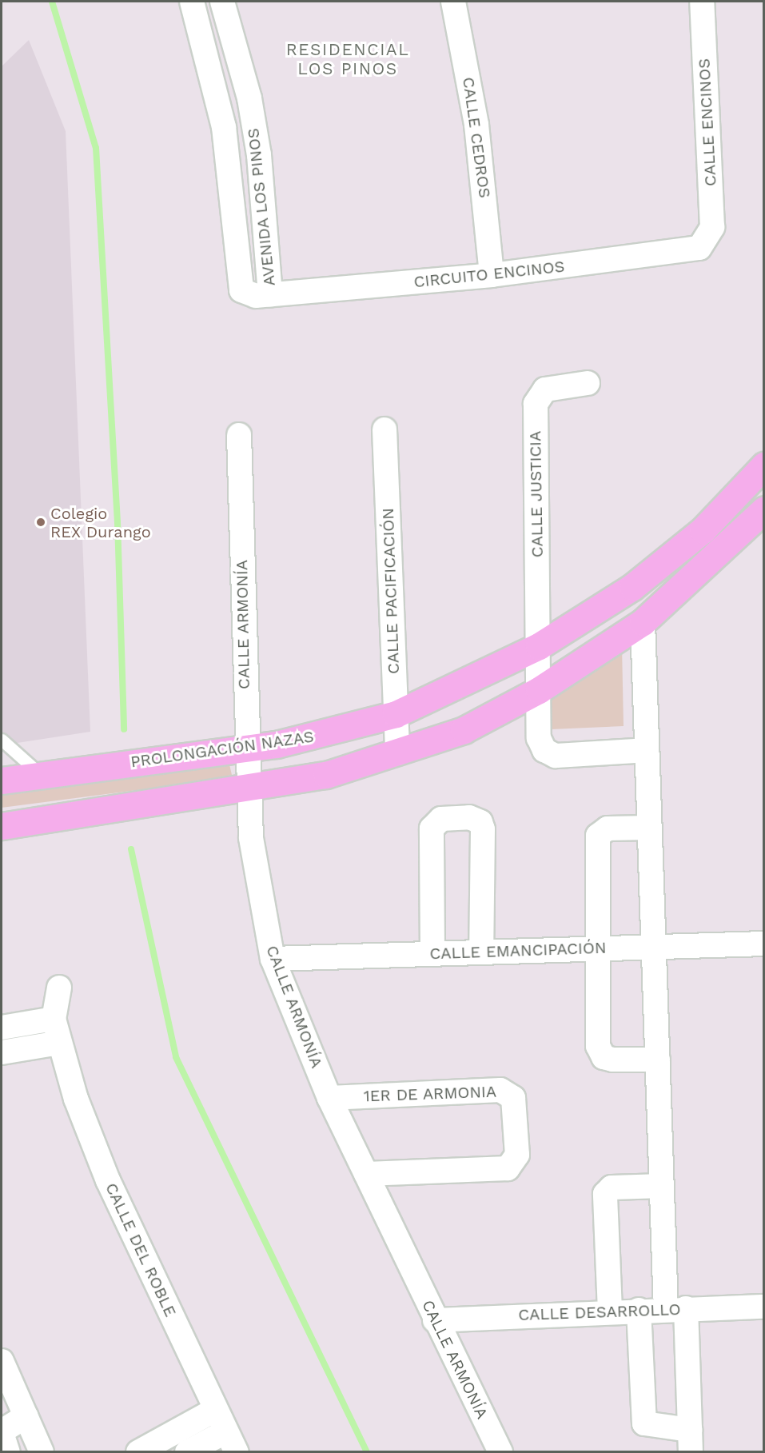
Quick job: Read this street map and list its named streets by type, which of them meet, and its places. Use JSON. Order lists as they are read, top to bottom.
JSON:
{
  "streets": {
    "main road": ["PROLONGACIÓN NAZAS"],
    "street": [
      "CALLE ENCINOS",
      "CALLE CEDROS",
      "AVENIDA LOS PINOS",
      "CIRCUITO ENCINOS",
      "CALLE JUSTICIA",
      "CALLE PACIFICACIÓN",
      "CALLE ARMONÍA",
      "CALLE EMANCIPACIÓN",
      "1ER DE ARMONIA",
      "CALLE DEL ROBLE",
      "CALLE DESARROLLO"
    ]
  },
  "crossings": [
    ["CALLE ENCINOS", "CIRCUITO ENCINOS"],
    ["CALLE CEDROS", "CIRCUITO ENCINOS"],
    ["AVENIDA LOS PINOS", "CIRCUITO ENCINOS"],
    ["CALLE JUSTICIA", "PROLONGACIÓN NAZAS"],
    ["CALLE PACIFICACIÓN", "PROLONGACIÓN NAZAS"],
    ["CALLE ARMONÍA", "PROLONGACIÓN NAZAS"],
    ["CALLE ARMONÍA", "CALLE EMANCIPACIÓN"],
    ["CALLE ARMONÍA", "1ER DE ARMONIA"],
    ["CALLE ARMONÍA", "CALLE DESARROLLO"]
  ],
  "districts": ["RESIDENCIAL LOS PINOS"],
  "places": ["Colegio REX Durango"]
}
